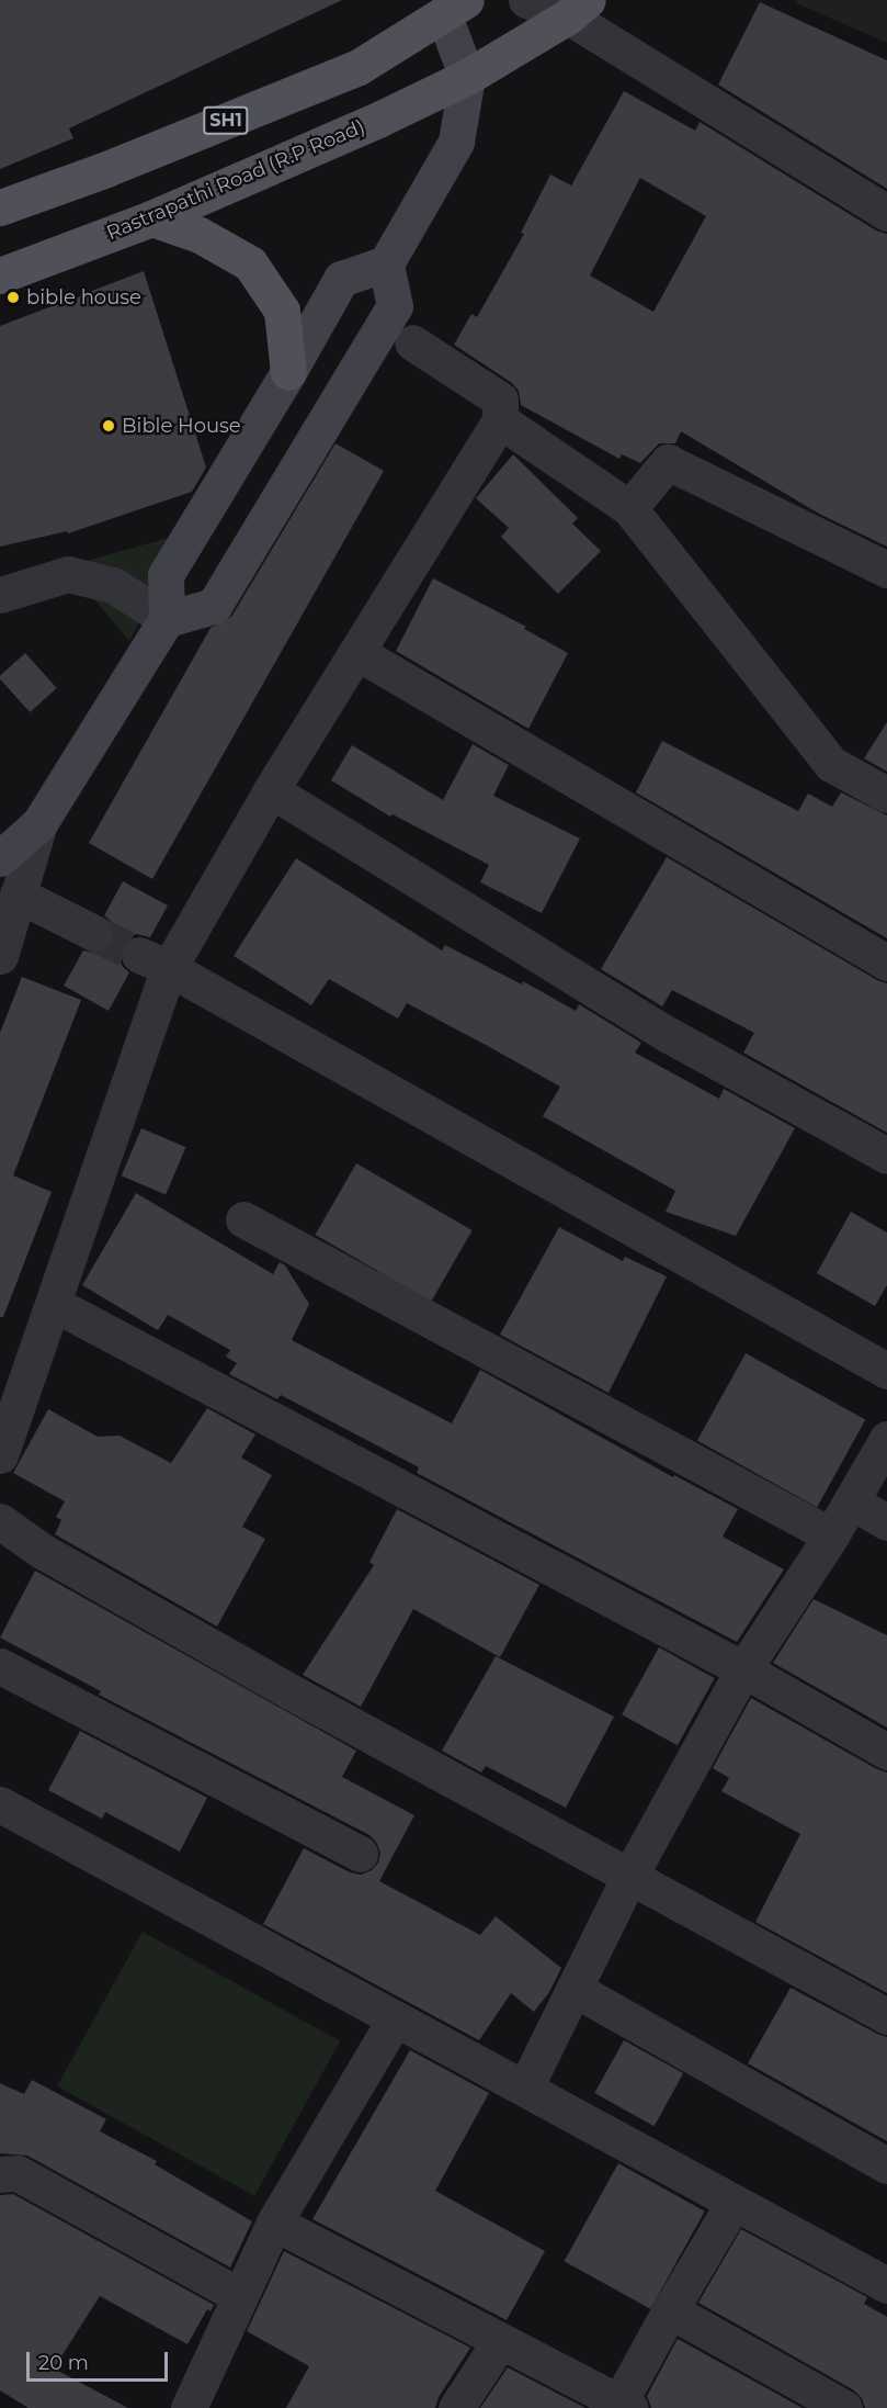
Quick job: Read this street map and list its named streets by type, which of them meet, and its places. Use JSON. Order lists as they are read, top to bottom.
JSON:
{
  "streets": {
    "main road": ["SH1", "Rastrapathi Road (R.P Road)"]
  },
  "places": ["bible house", "Bible House"],
  "scale_bar": "20 m"
}
